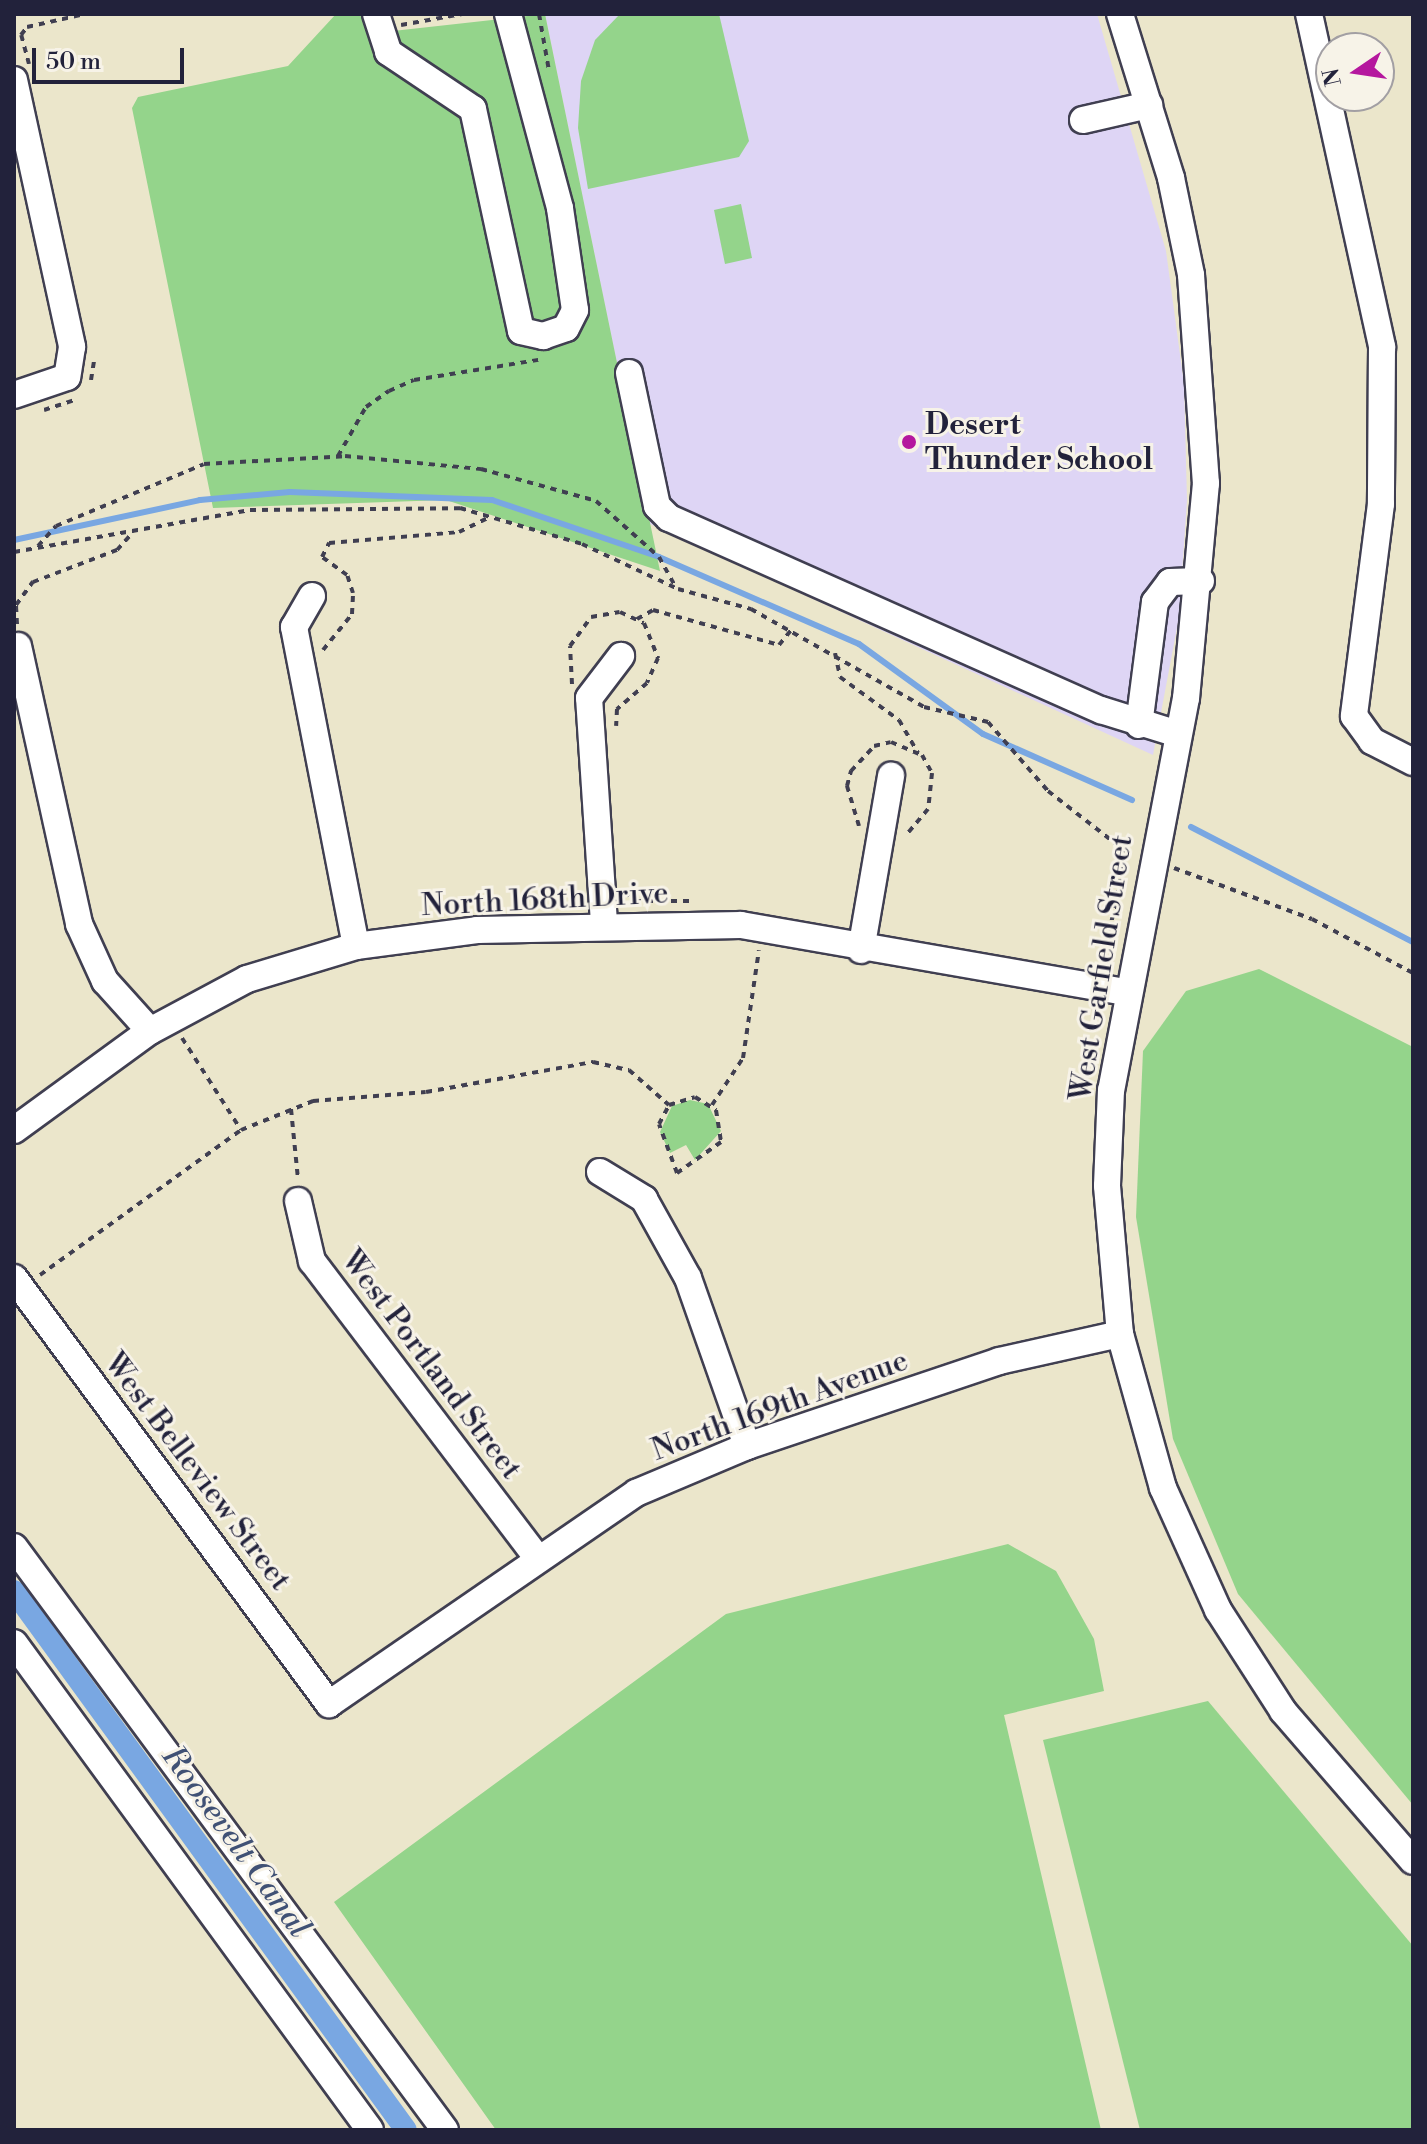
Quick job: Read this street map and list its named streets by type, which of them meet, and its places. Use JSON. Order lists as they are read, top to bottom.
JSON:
{
  "streets": {
    "street": [
      "North 168th Drive",
      "West Garfield Street",
      "West Portland Street",
      "North 169th Avenue",
      "West Belleview Street"
    ]
  },
  "crossings": [
    ["North 168th Drive", "West Garfield Street"],
    ["West Garfield Street", "North 169th Avenue"],
    ["West Portland Street", "North 169th Avenue"],
    ["North 169th Avenue", "West Belleview Street"]
  ],
  "water": ["Roosevelt Canal"],
  "places": ["Desert Thunder School"],
  "scale_bar": "50 m",
  "north": "left"
}
